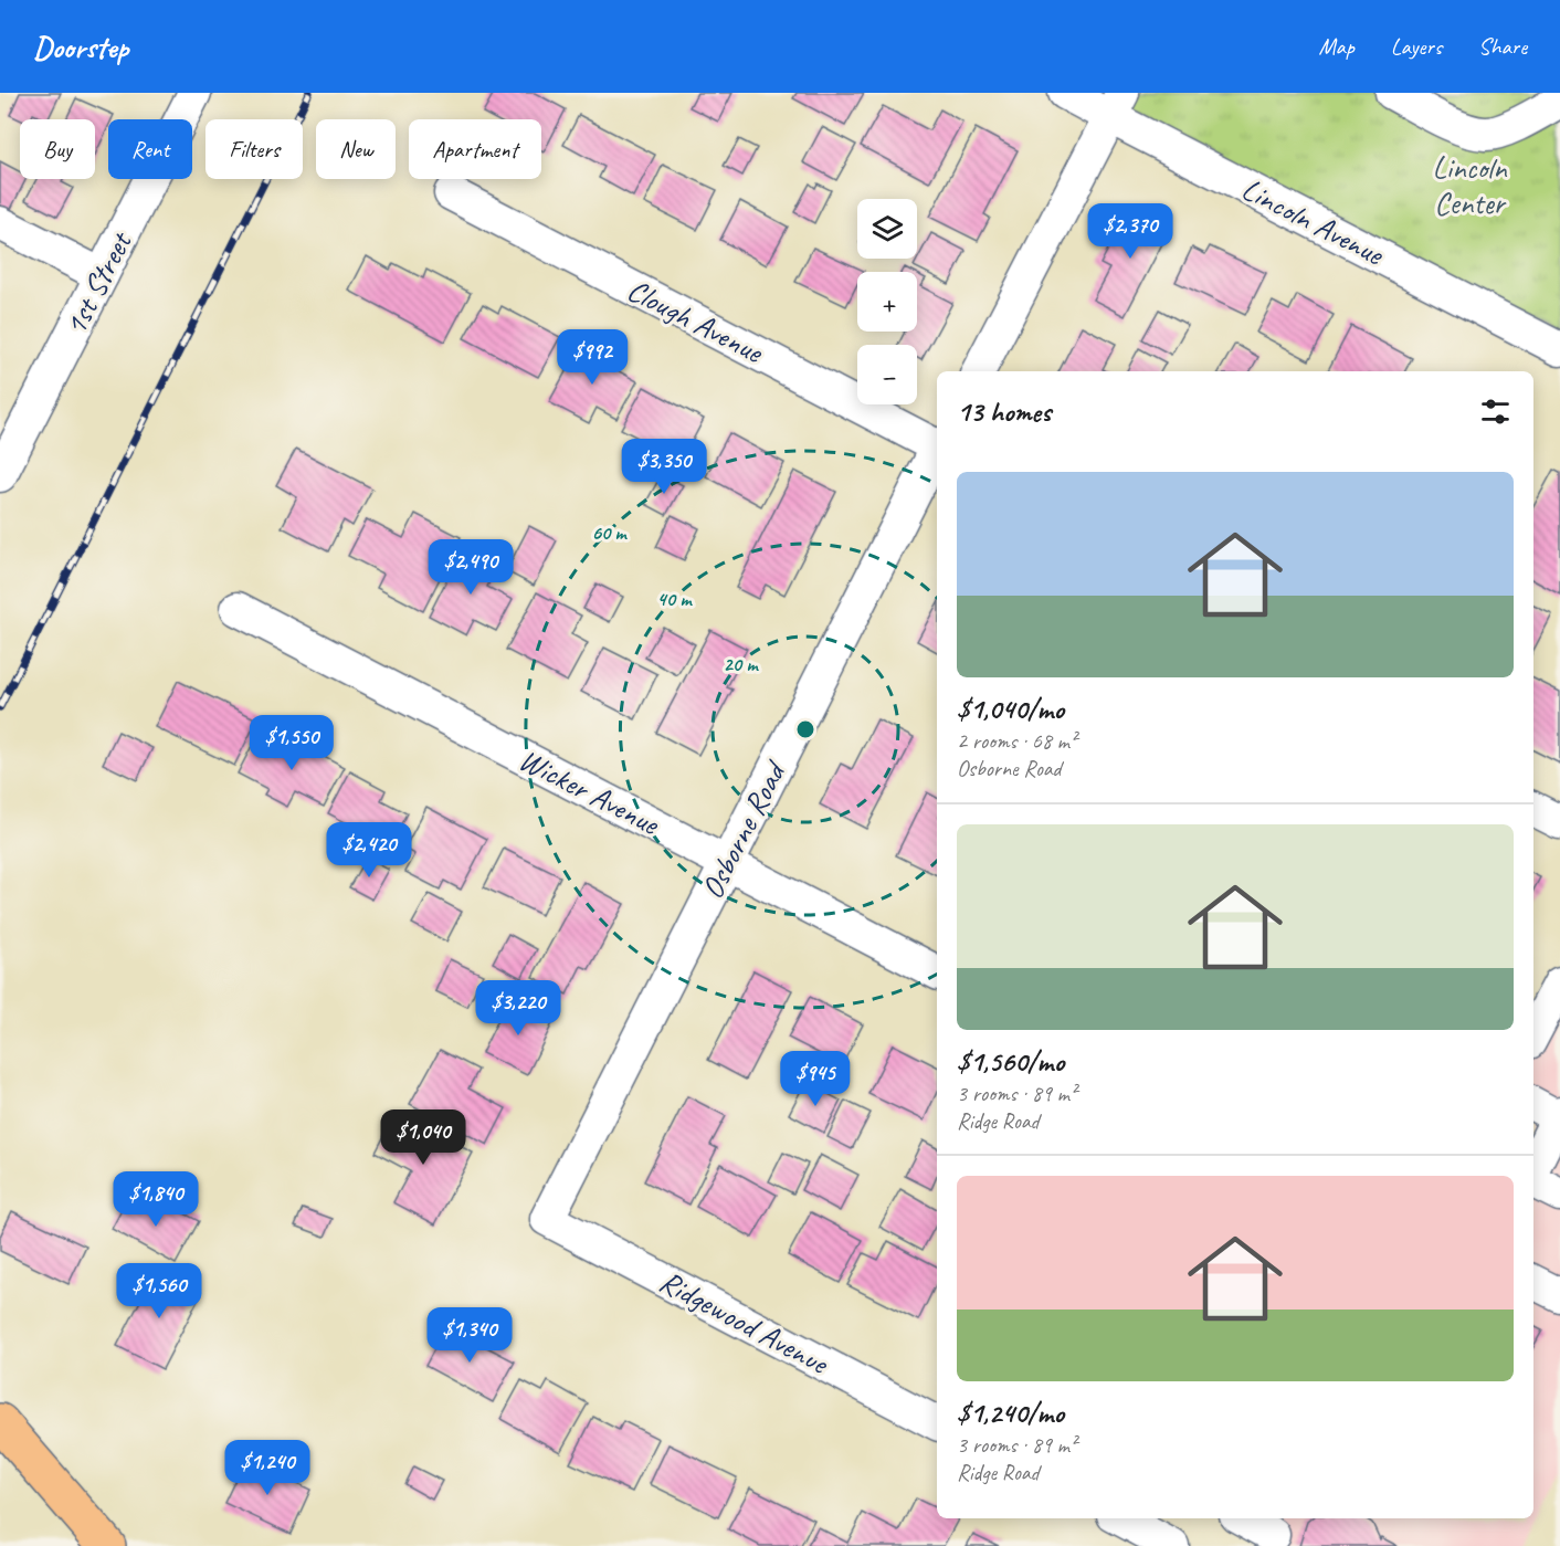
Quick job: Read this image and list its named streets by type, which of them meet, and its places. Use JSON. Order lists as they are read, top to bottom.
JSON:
{
  "streets": {
    "street": [
      "Lincoln Avenue",
      "1st Street",
      "Clough Avenue",
      "Wicker Avenue",
      "Osborne Road",
      "Ridgewood Avenue"
    ]
  },
  "crossings": [
    ["Wicker Avenue", "Osborne Road"],
    ["Osborne Road", "Ridgewood Avenue"]
  ],
  "parks": ["Lincoln Center"],
  "page": {
    "header": "Doorstep",
    "nav": ["Map", "Layers", "Share"],
    "chip": [
      "Buy",
      "Rent",
      "Filters",
      "New",
      "Apartment"
    ],
    "map_buttons": ["+", "−"],
    "price": [
      "$2,370",
      "$992",
      "$3,350",
      "$2,490",
      "$1,550",
      "$2,420",
      "$3,220",
      "$945",
      "$1,040",
      "$1,840",
      "$1,560",
      "$1,340",
      "$1,240"
    ],
    "heading": "13 homes",
    "list": [
      {
        "name": "$1,040/mo",
        "note": "2 rooms · 68 m² · Osborne Road"
      },
      {
        "name": "$1,560/mo",
        "note": "3 rooms · 89 m² · Ridge Road"
      },
      {
        "name": "$1,240/mo",
        "note": "3 rooms · 89 m² · Ridge Road"
      }
    ]
  },
  "rings": ["60 m", "40 m", "20 m"]
}
